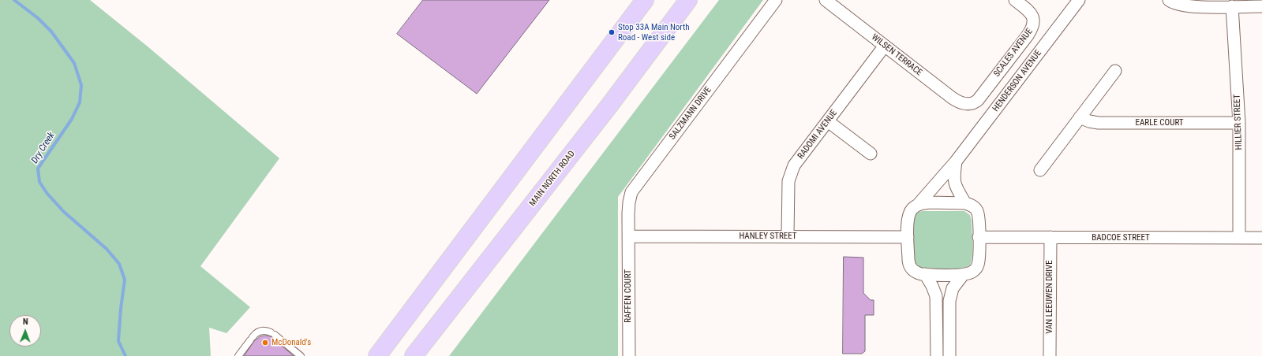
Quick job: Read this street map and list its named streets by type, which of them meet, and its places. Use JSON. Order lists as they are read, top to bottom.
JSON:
{
  "streets": {
    "highway": ["MAIN NORTH ROAD"],
    "street": [
      "SCALES AVENUE",
      "WILSEN TERRACE",
      "HENDERSON AVENUE",
      "SALZMANN DRIVE",
      "HILLIER STREET",
      "EARLE COURT",
      "RADOMI AVENUE",
      "HANLEY STREET",
      "BADCOE STREET",
      "RAFFEN COURT",
      "VAN LEEUWEN DRIVE"
    ]
  },
  "crossings": [
    ["SCALES AVENUE", "WILSEN TERRACE"],
    ["WILSEN TERRACE", "RADOMI AVENUE"],
    ["HENDERSON AVENUE", "HANLEY STREET"],
    ["HENDERSON AVENUE", "BADCOE STREET"],
    ["SALZMANN DRIVE", "HANLEY STREET"],
    ["SALZMANN DRIVE", "RAFFEN COURT"],
    ["HILLIER STREET", "EARLE COURT"],
    ["HILLIER STREET", "BADCOE STREET"],
    ["RADOMI AVENUE", "HANLEY STREET"],
    ["HANLEY STREET", "BADCOE STREET"],
    ["HANLEY STREET", "RAFFEN COURT"],
    ["BADCOE STREET", "VAN LEEUWEN DRIVE"]
  ],
  "water": ["Dry Creek"],
  "places": ["Stop 33A Main North Road - West side", "McDonald's"],
  "north": "top"
}
